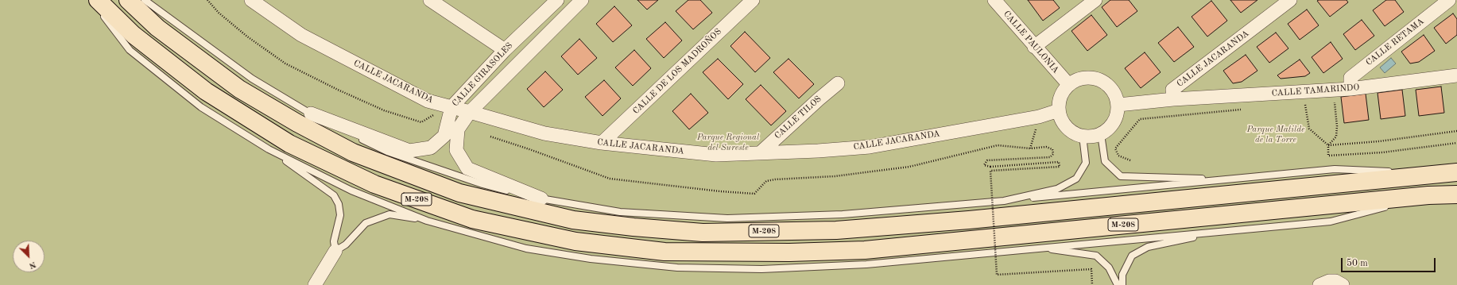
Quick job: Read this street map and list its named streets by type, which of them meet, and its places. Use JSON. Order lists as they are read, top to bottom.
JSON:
{
  "streets": {
    "main road": ["M-208"],
    "street": [
      "CALLE PAULONIA",
      "CALLE RETAMA",
      "CALLE JACARANDA",
      "CALLE DE LOS MADROÑOS",
      "CALLE GIRASOLES",
      "CALLE TAMARINDO",
      "CALLE TILOS"
    ]
  },
  "crossings": [
    ["CALLE PAULONIA", "CALLE JACARANDA"],
    ["CALLE RETAMA", "CALLE TAMARINDO"],
    ["CALLE JACARANDA", "CALLE DE LOS MADROÑOS"],
    ["CALLE JACARANDA", "CALLE GIRASOLES"],
    ["CALLE JACARANDA", "CALLE TAMARINDO"],
    ["CALLE JACARANDA", "CALLE TILOS"]
  ],
  "parks": ["Parque Matilde de la Torre", "Parque Regional del Sureste"],
  "scale_bar": "50 m",
  "north": "bottom right"
}
